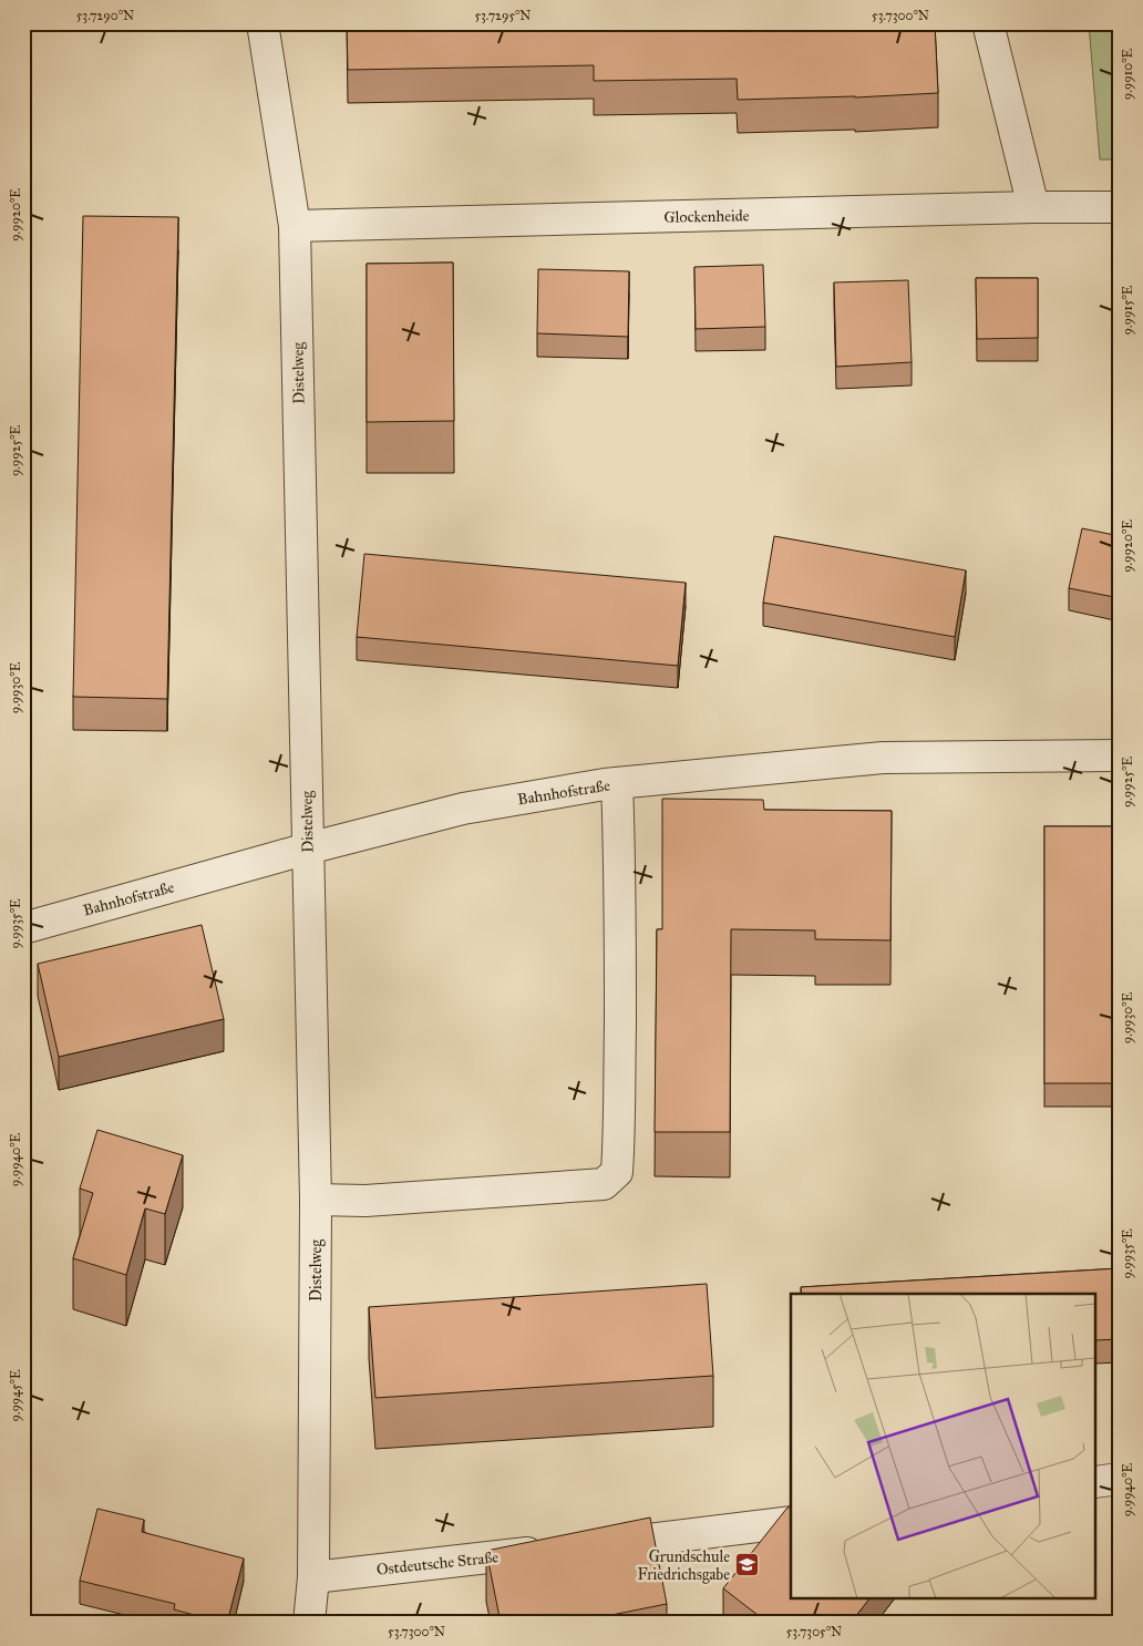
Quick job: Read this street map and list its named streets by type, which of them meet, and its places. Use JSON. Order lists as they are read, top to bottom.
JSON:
{
  "streets": {
    "street": [
      "Glockenheide",
      "Distelweg",
      "Bahnhofstraße",
      "Ostdeutsche Straße"
    ]
  },
  "crossings": [
    ["Glockenheide", "Distelweg"],
    ["Distelweg", "Bahnhofstraße"],
    ["Distelweg", "Ostdeutsche Straße"]
  ],
  "places": {
    "school or university": ["Grundschule Friedrichsgabe"]
  },
  "coordinates": [
    "53.7290°N",
    "53.7295°N",
    "53.7300°N",
    "9.9910°E",
    "9.9920°E",
    "9.9915°E",
    "9.9925°E",
    "9.9930°E",
    "9.9935°E",
    "9.9940°E",
    "9.9945°E",
    "53.7305°N"
  ]
}
